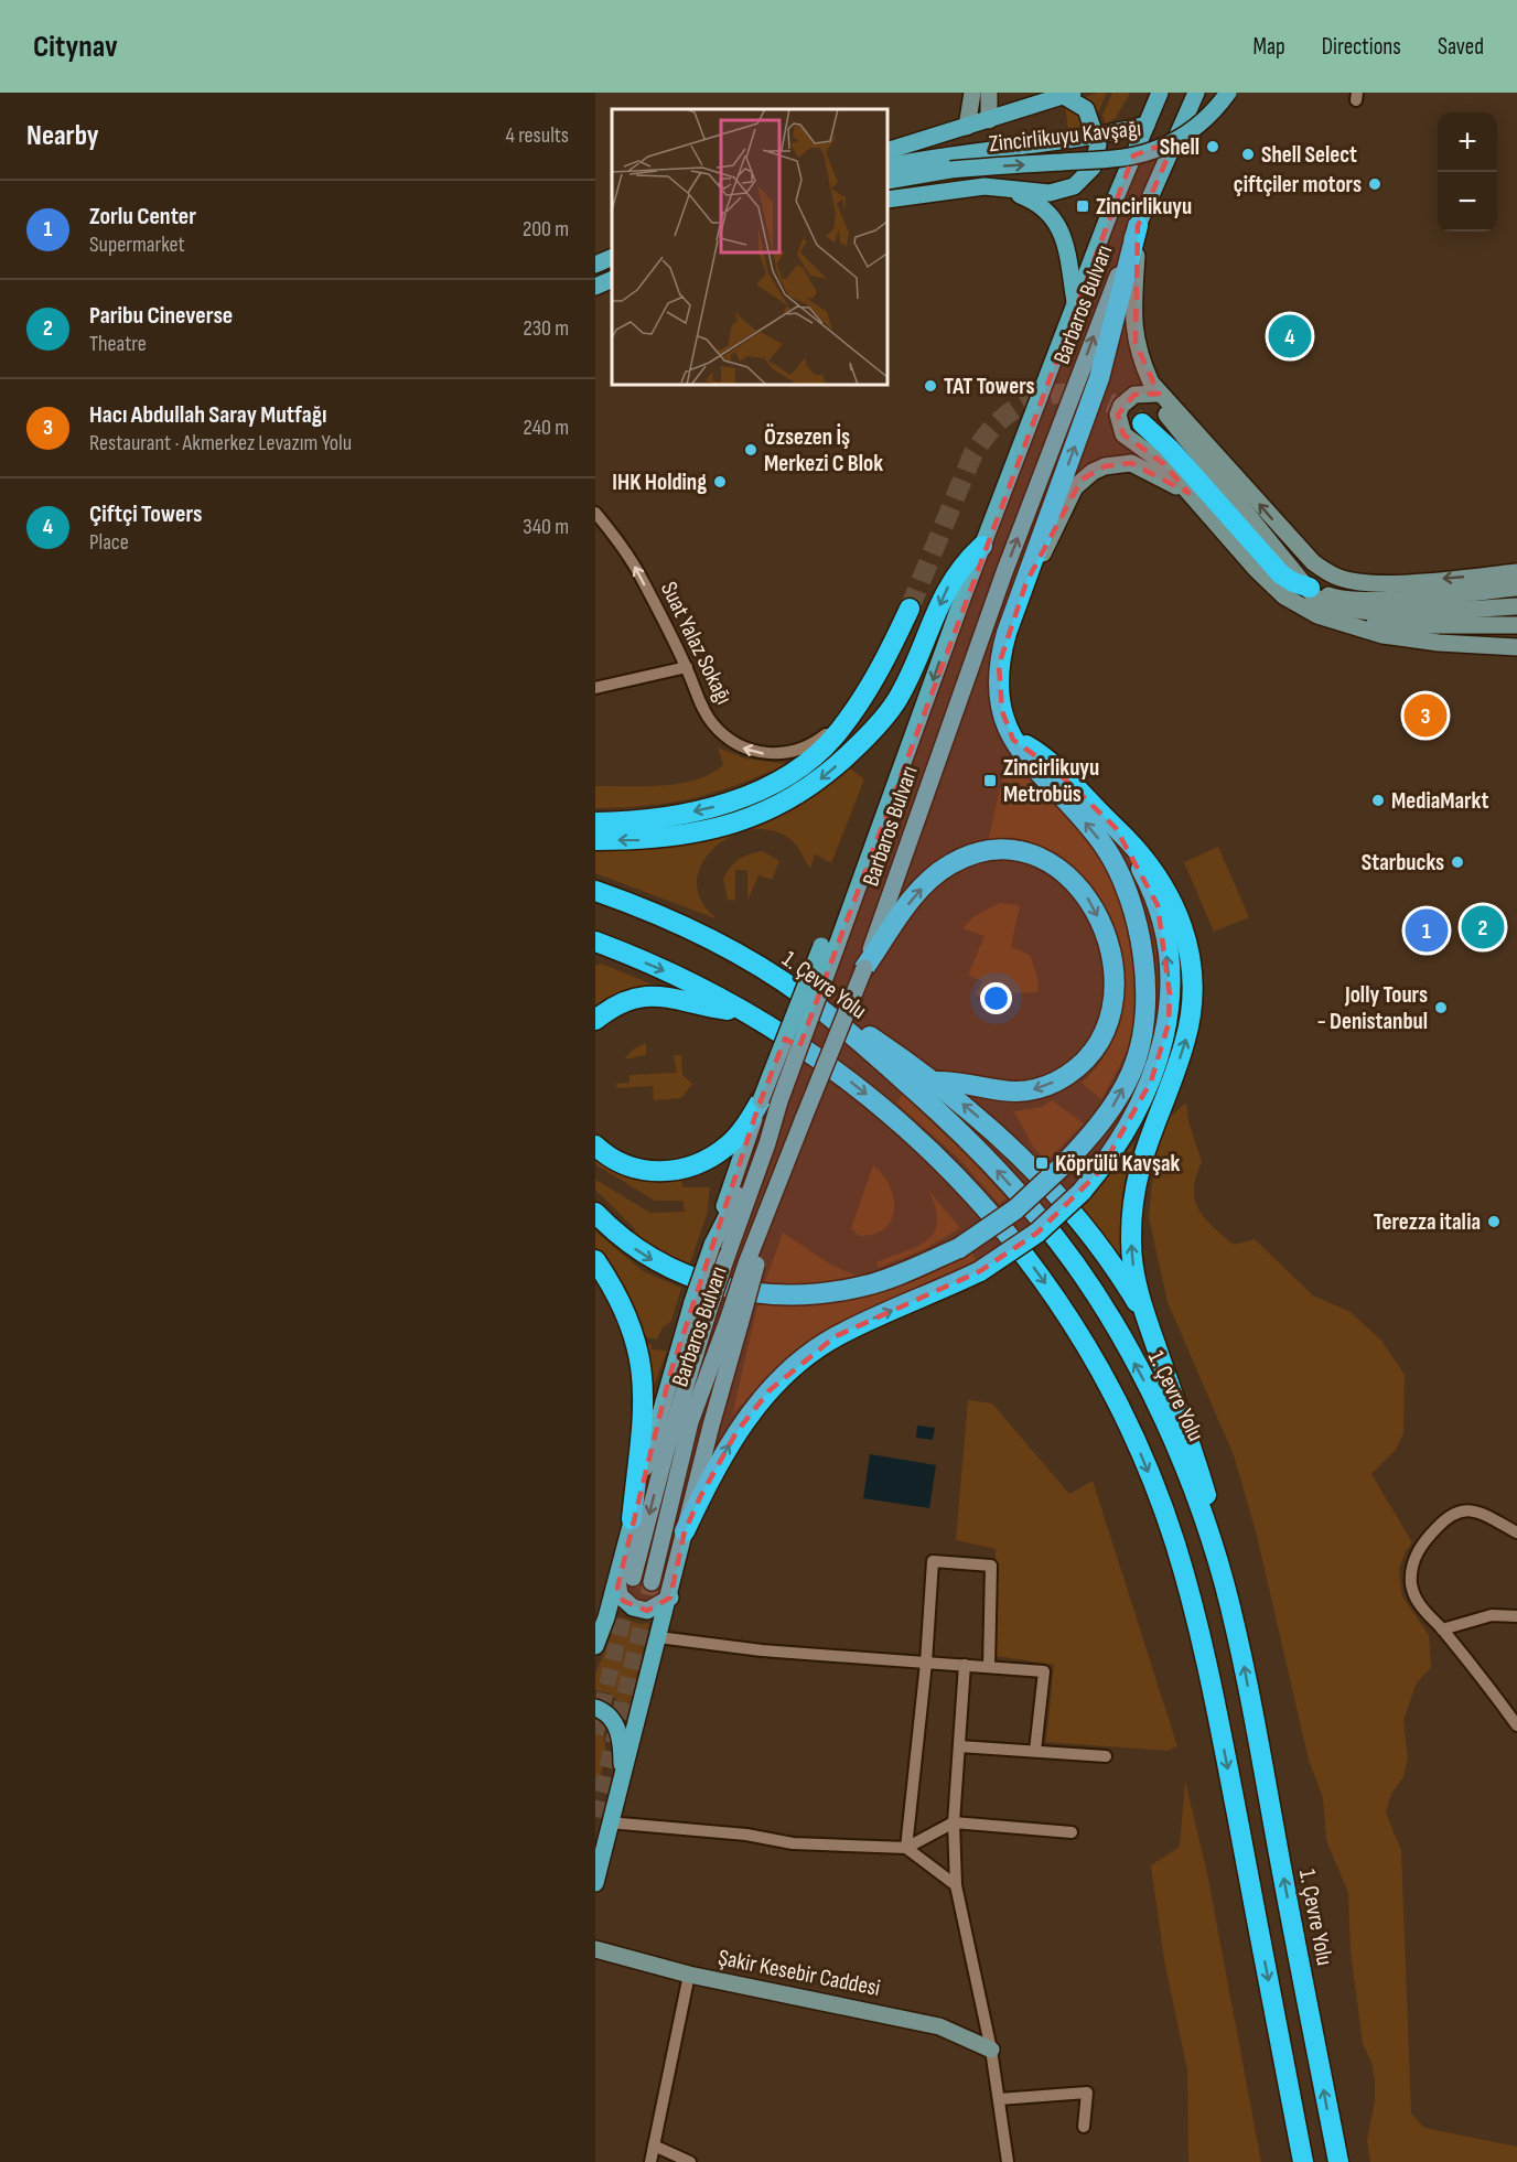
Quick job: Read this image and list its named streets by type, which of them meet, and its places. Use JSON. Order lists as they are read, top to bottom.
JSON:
{
  "streets": {
    "highway": ["1. Çevre Yolu"],
    "main road": ["Zincirlikuyu Kavşağı", "Barbaros Bulvarı", "Şakir Kesebir Caddesi"],
    "street": ["Suat Yalaz Sokağı"]
  },
  "one_way": ["Suat Yalaz Sokağı"],
  "places": {
    "other": [
      "Shell",
      "Shell Select",
      "çiftçiler motors",
      "TAT Towers",
      "Özsezen İş Merkezi C Blok",
      "IHK Holding",
      "MediaMarkt",
      "Starbucks",
      "Jolly Tours - Denistanbul",
      "Terezza italia"
    ],
    "transit": ["Zincirlikuyu", "Zincirlikuyu Metrobüs", "Köprülü Kavşak"]
  },
  "page": {
    "header": "Citynav",
    "nav": ["Map", "Directions", "Saved"],
    "heading": ["Nearby", "4 results"],
    "map_buttons": ["+", "−"],
    "list": [
      {
        "mark": "1",
        "name": "Zorlu Center",
        "note": "Supermarket",
        "value": "200 m"
      },
      {
        "mark": "2",
        "name": "Paribu Cineverse",
        "note": "Theatre",
        "value": "230 m"
      },
      {
        "mark": "3",
        "name": "Hacı Abdullah Saray Mutfağı",
        "note": "Restaurant · Akmerkez Levazım Yolu",
        "value": "240 m"
      },
      {
        "mark": "4",
        "name": "Çiftçi Towers",
        "note": "Place",
        "value": "340 m"
      }
    ],
    "pins": [
      "4",
      "3",
      "2",
      "1"
    ]
  }
}
